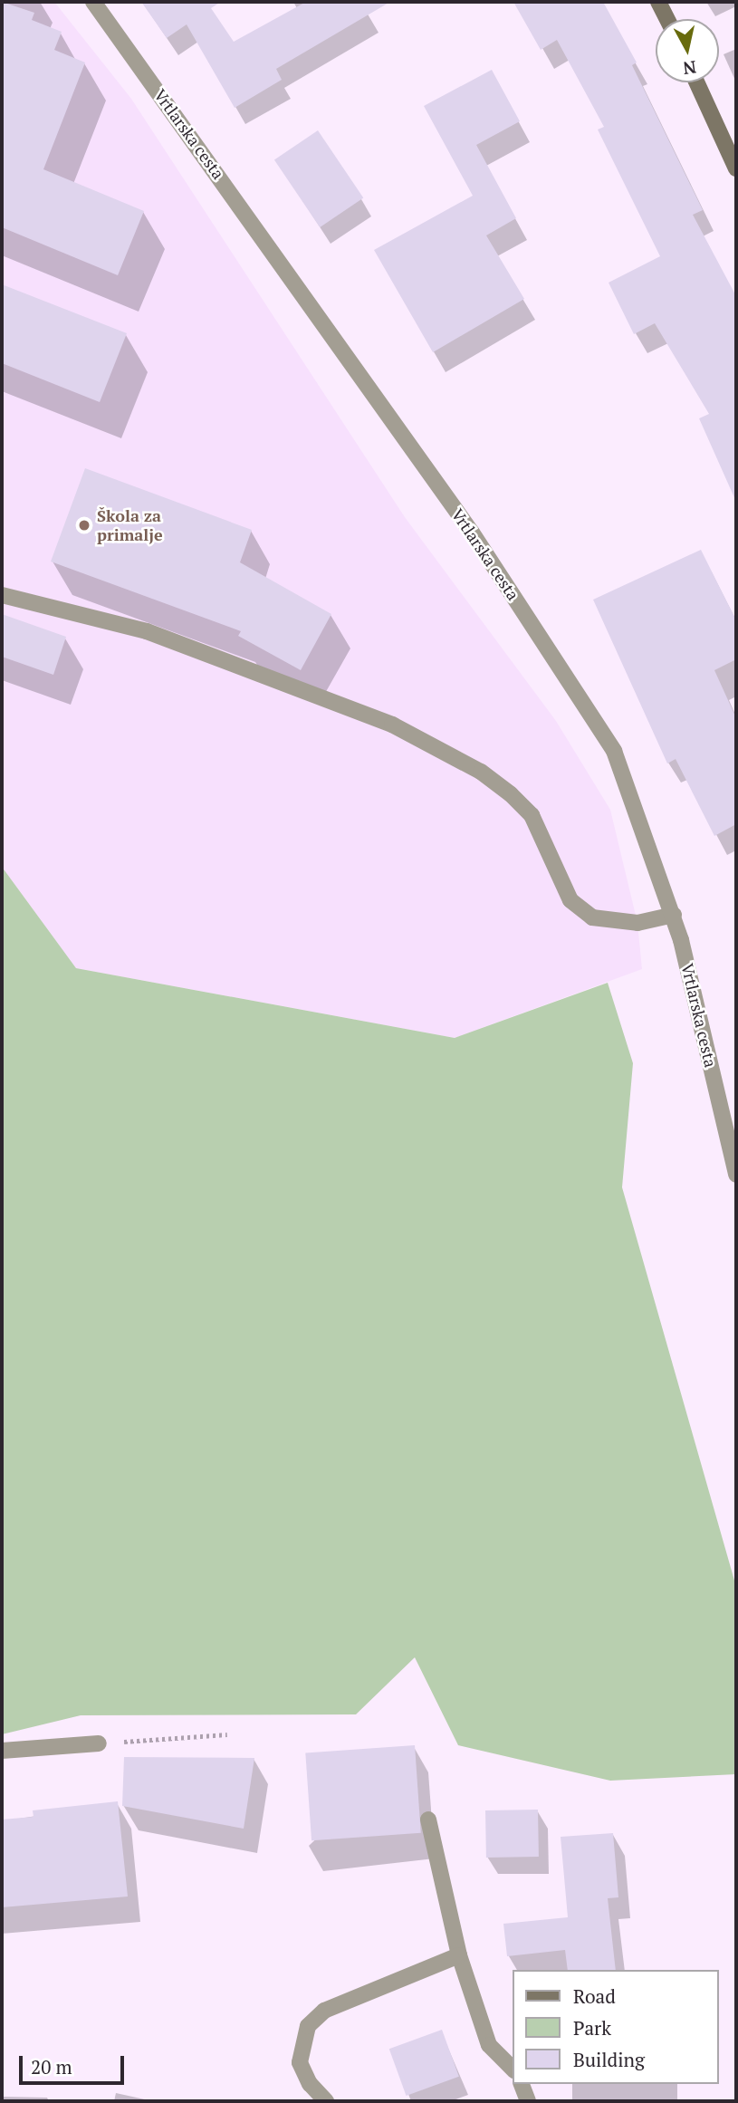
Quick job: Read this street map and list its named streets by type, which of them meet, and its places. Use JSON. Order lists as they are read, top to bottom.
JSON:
{
  "streets": {
    "street": ["Vrtlarska cesta"]
  },
  "places": ["Škola za primalje"],
  "legend": ["Road", "Park", "Building"],
  "scale_bar": "20 m",
  "north": "bottom"
}
